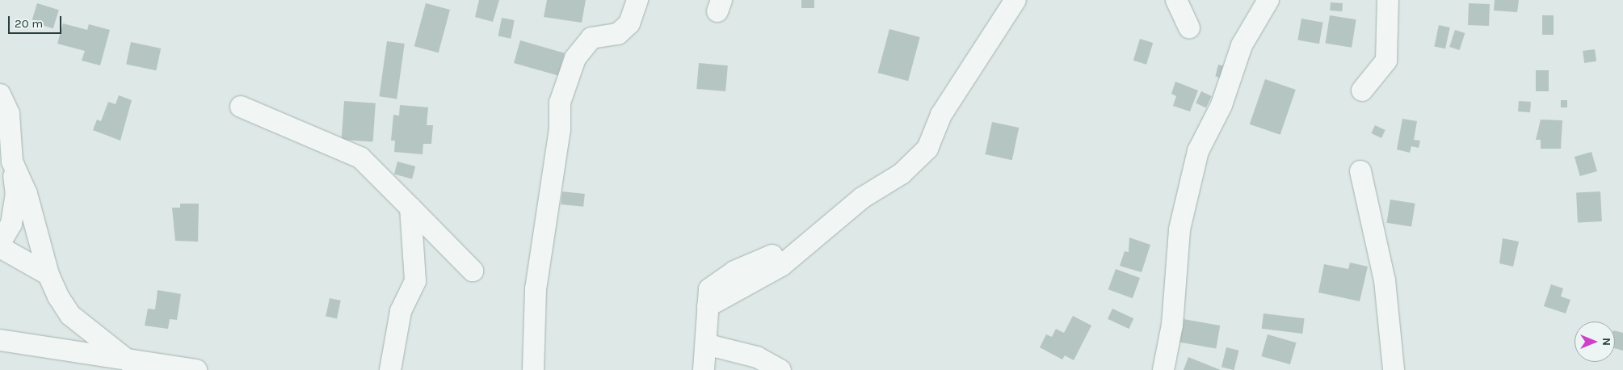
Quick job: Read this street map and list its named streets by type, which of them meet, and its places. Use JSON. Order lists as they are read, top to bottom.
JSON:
{
  "scale_bar": "20 m",
  "north": "right"
}
